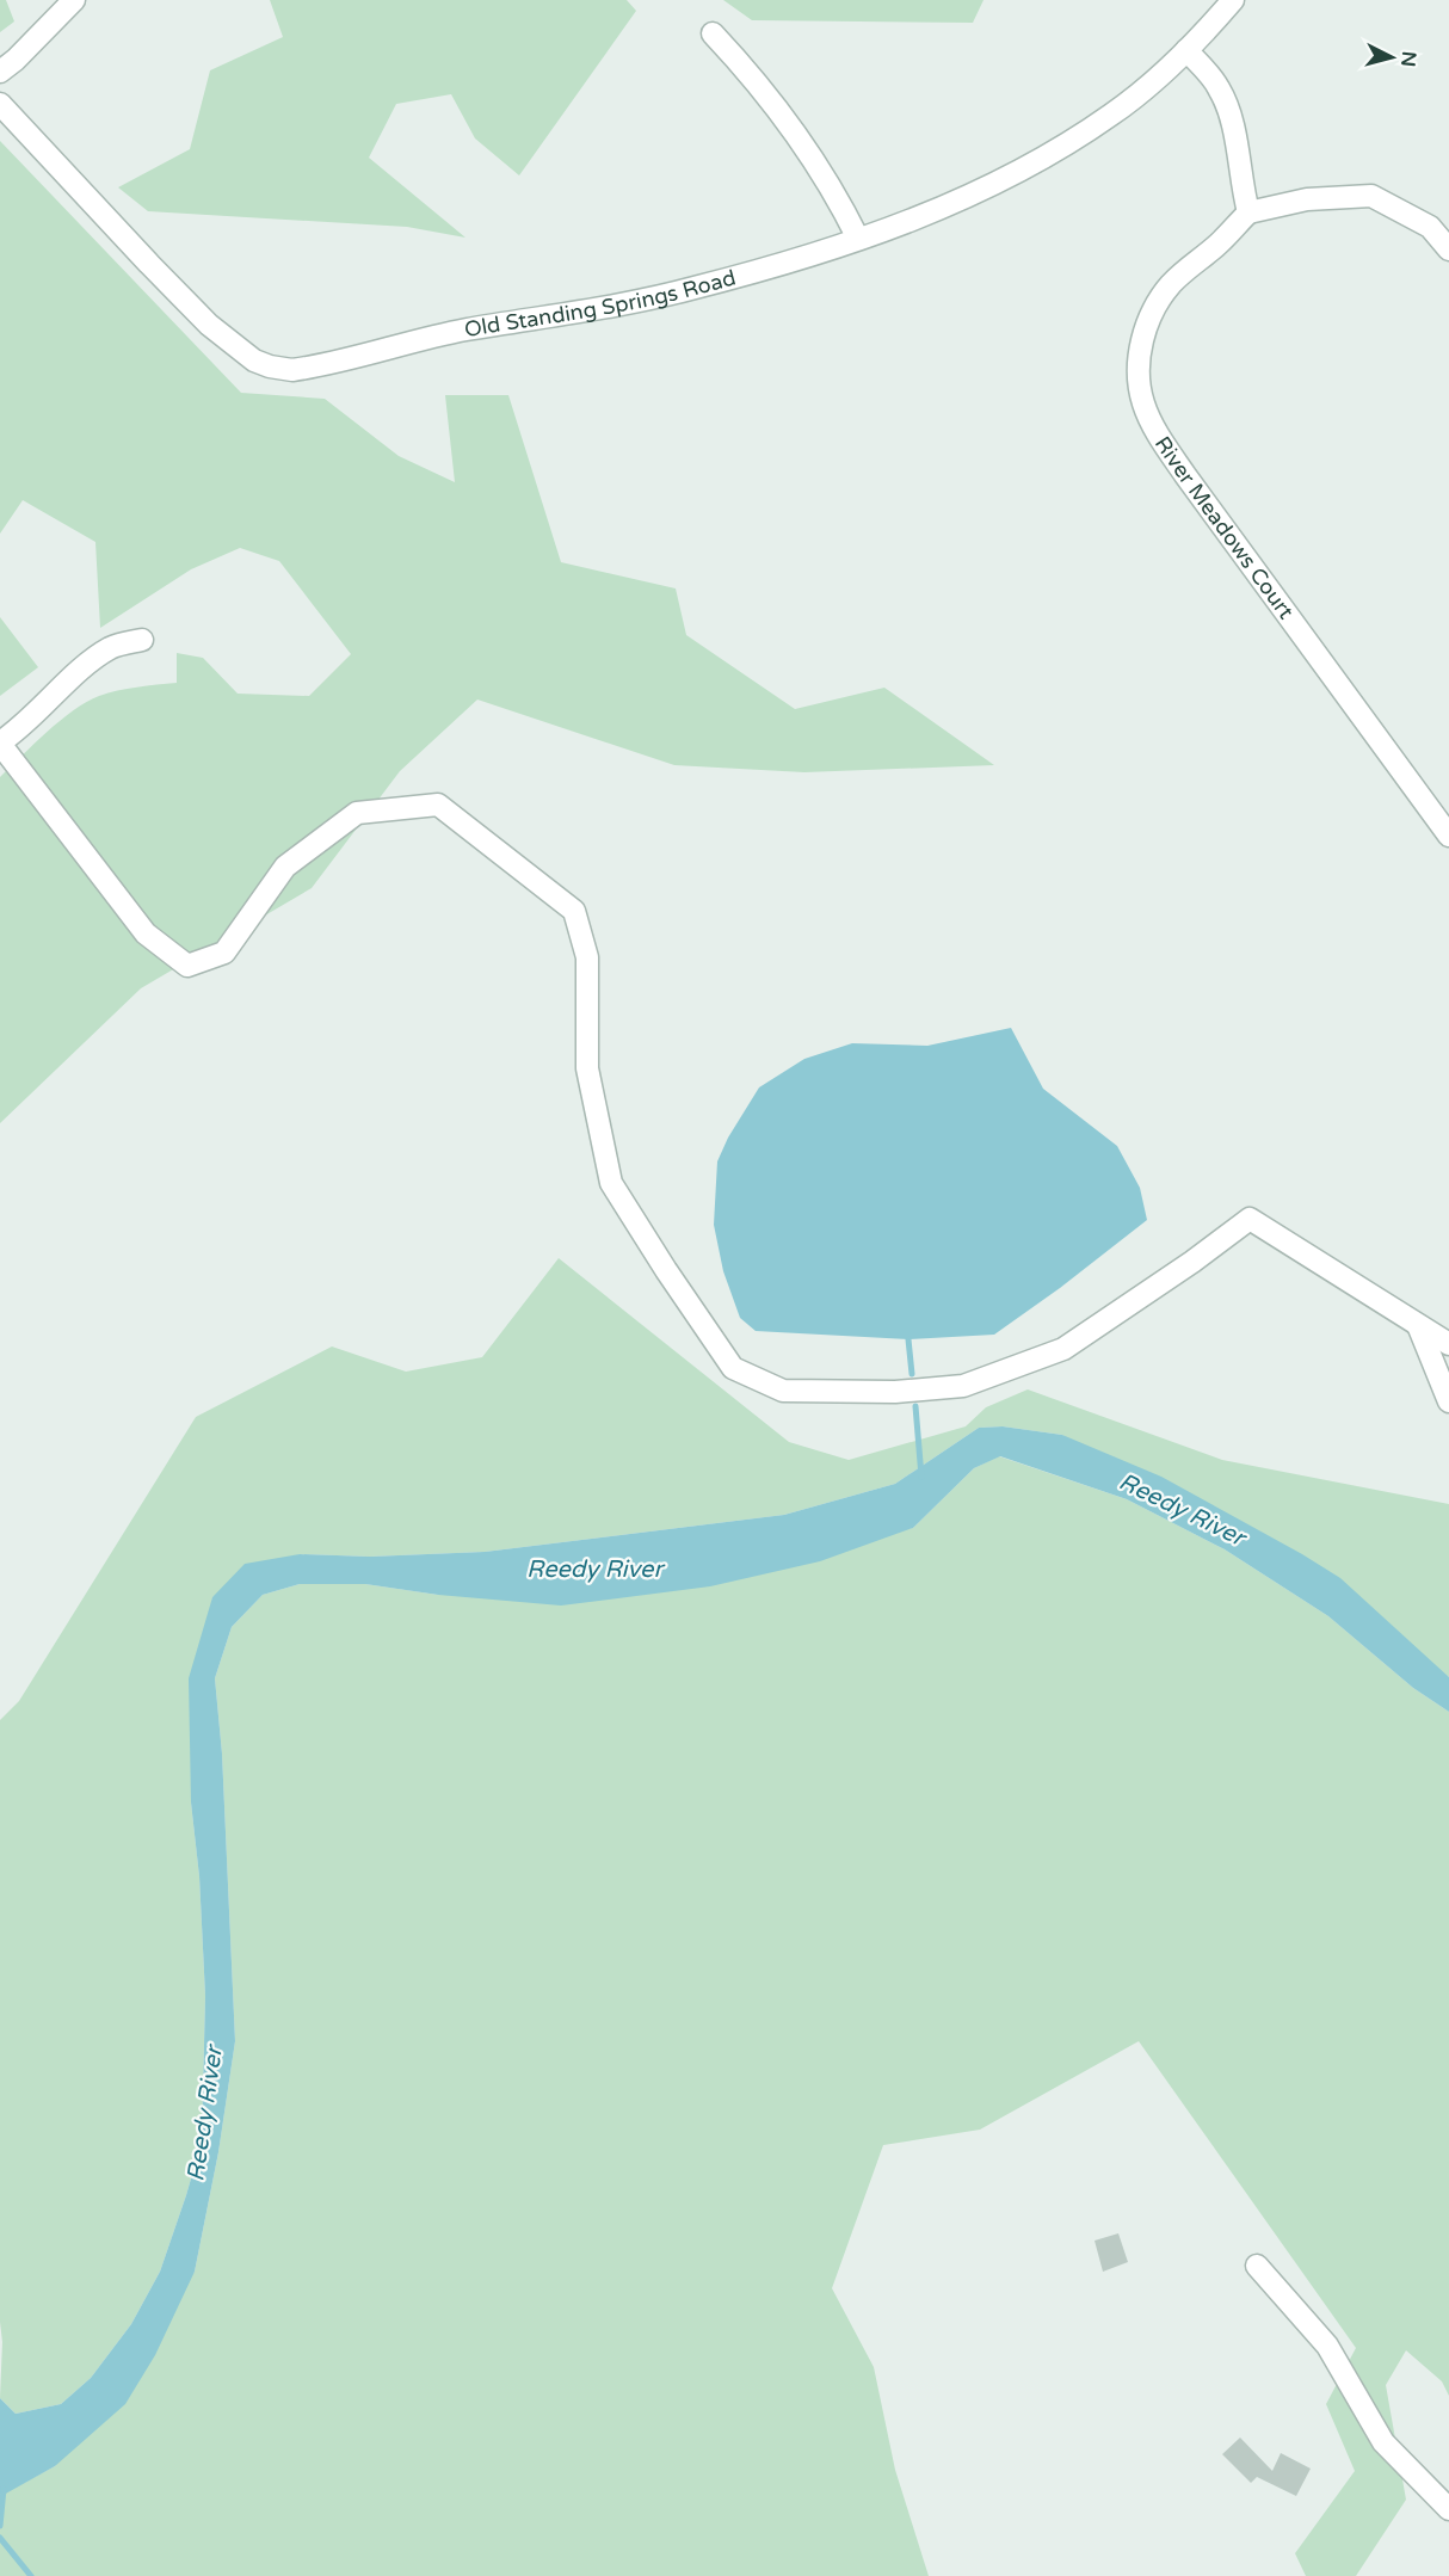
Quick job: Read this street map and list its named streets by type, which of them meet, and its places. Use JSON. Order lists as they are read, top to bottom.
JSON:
{
  "streets": {
    "street": ["Old Standing Springs Road", "River Meadows Court"]
  },
  "water": ["Reedy River"],
  "north": "right"
}
